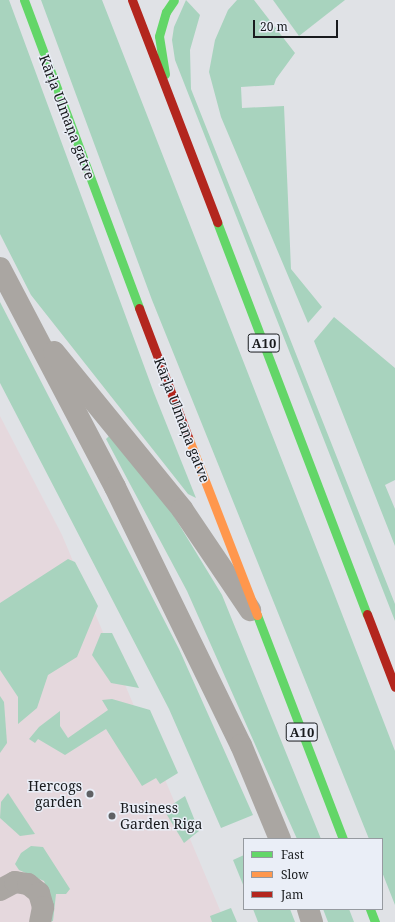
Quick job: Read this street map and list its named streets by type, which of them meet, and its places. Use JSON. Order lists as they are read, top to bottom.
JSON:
{
  "streets": {
    "main road": ["Kārļa Ulmaņa gatve", "A10"]
  },
  "places": ["Hercogs garden", "Business Garden Riga"],
  "legend": ["Fast", "Slow", "Jam"],
  "scale_bar": "20 m"
}
